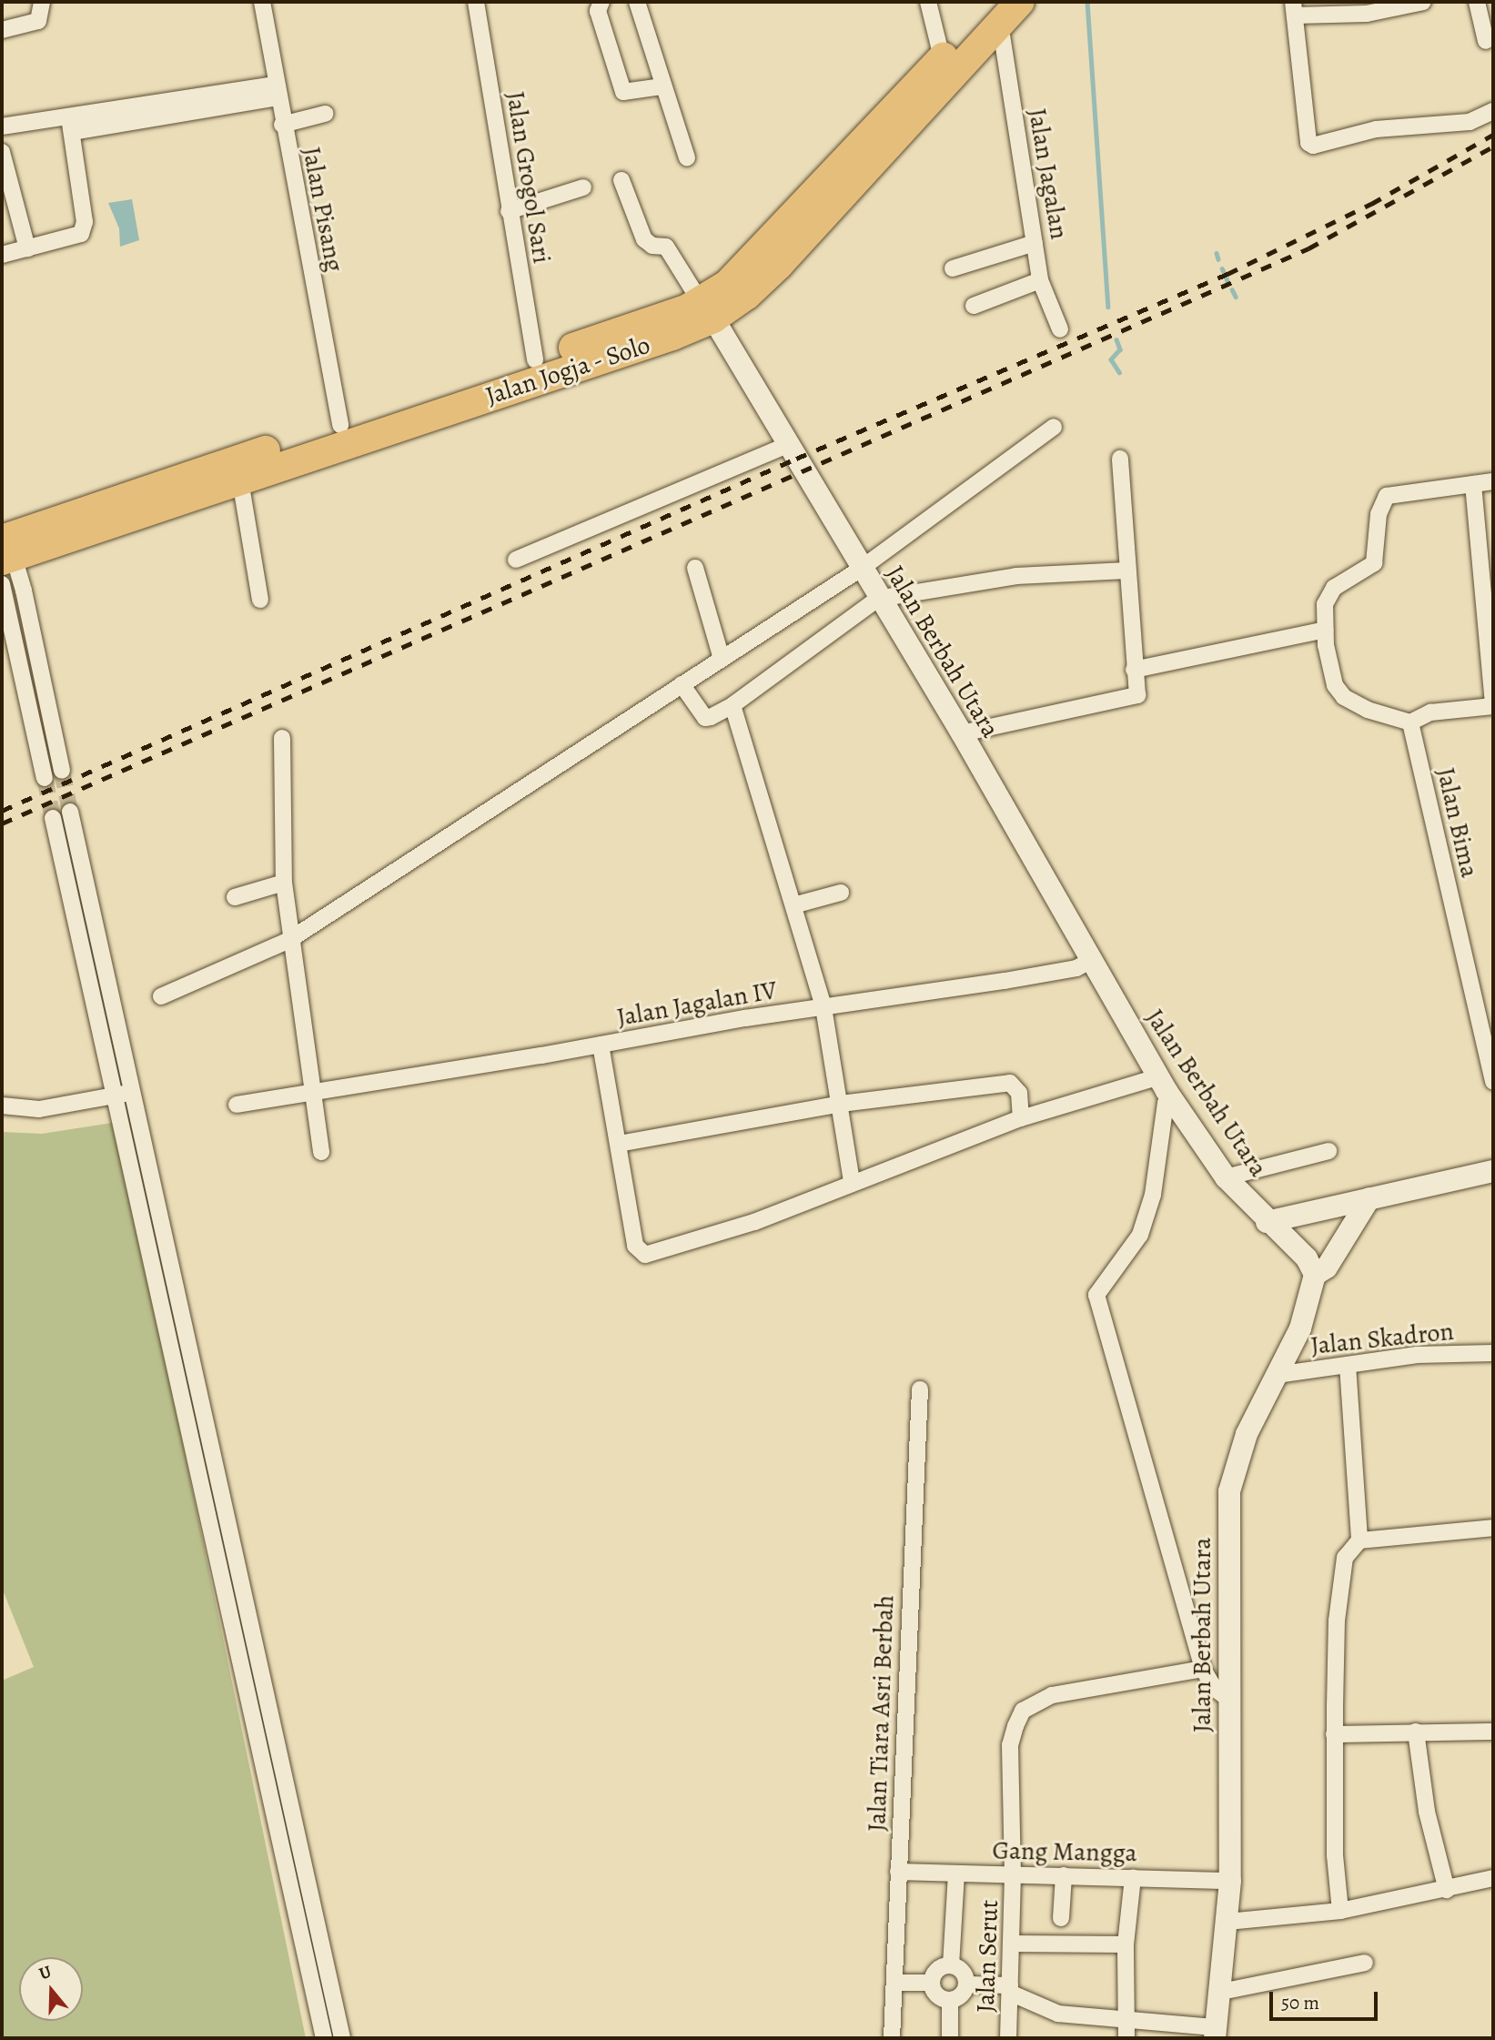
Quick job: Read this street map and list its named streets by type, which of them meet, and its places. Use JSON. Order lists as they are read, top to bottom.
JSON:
{
  "streets": {
    "highway": ["Jalan Jogja - Solo"],
    "main road": ["Jalan Berbah Utara"],
    "street": [
      "Jalan Jagalan",
      "Jalan Grogol Sari",
      "Jalan Pisang",
      "Jalan Bima",
      "Jalan Jagalan IV",
      "Jalan Skadron",
      "Jalan Tiara Asri Berbah",
      "Gang Mangga",
      "Jalan Serut"
    ]
  },
  "crossings": [
    ["Jalan Jagalan", "Jalan Jogja - Solo"],
    ["Jalan Grogol Sari", "Jalan Jogja - Solo"],
    ["Jalan Pisang", "Jalan Jogja - Solo"],
    ["Jalan Jogja - Solo", "Jalan Berbah Utara"],
    ["Jalan Berbah Utara", "Jalan Jagalan IV"],
    ["Jalan Berbah Utara", "Jalan Skadron"],
    ["Jalan Berbah Utara", "Gang Mangga"],
    ["Jalan Tiara Asri Berbah", "Gang Mangga"],
    ["Gang Mangga", "Jalan Serut"]
  ],
  "scale_bar": "50 m",
  "north": "top"
}
